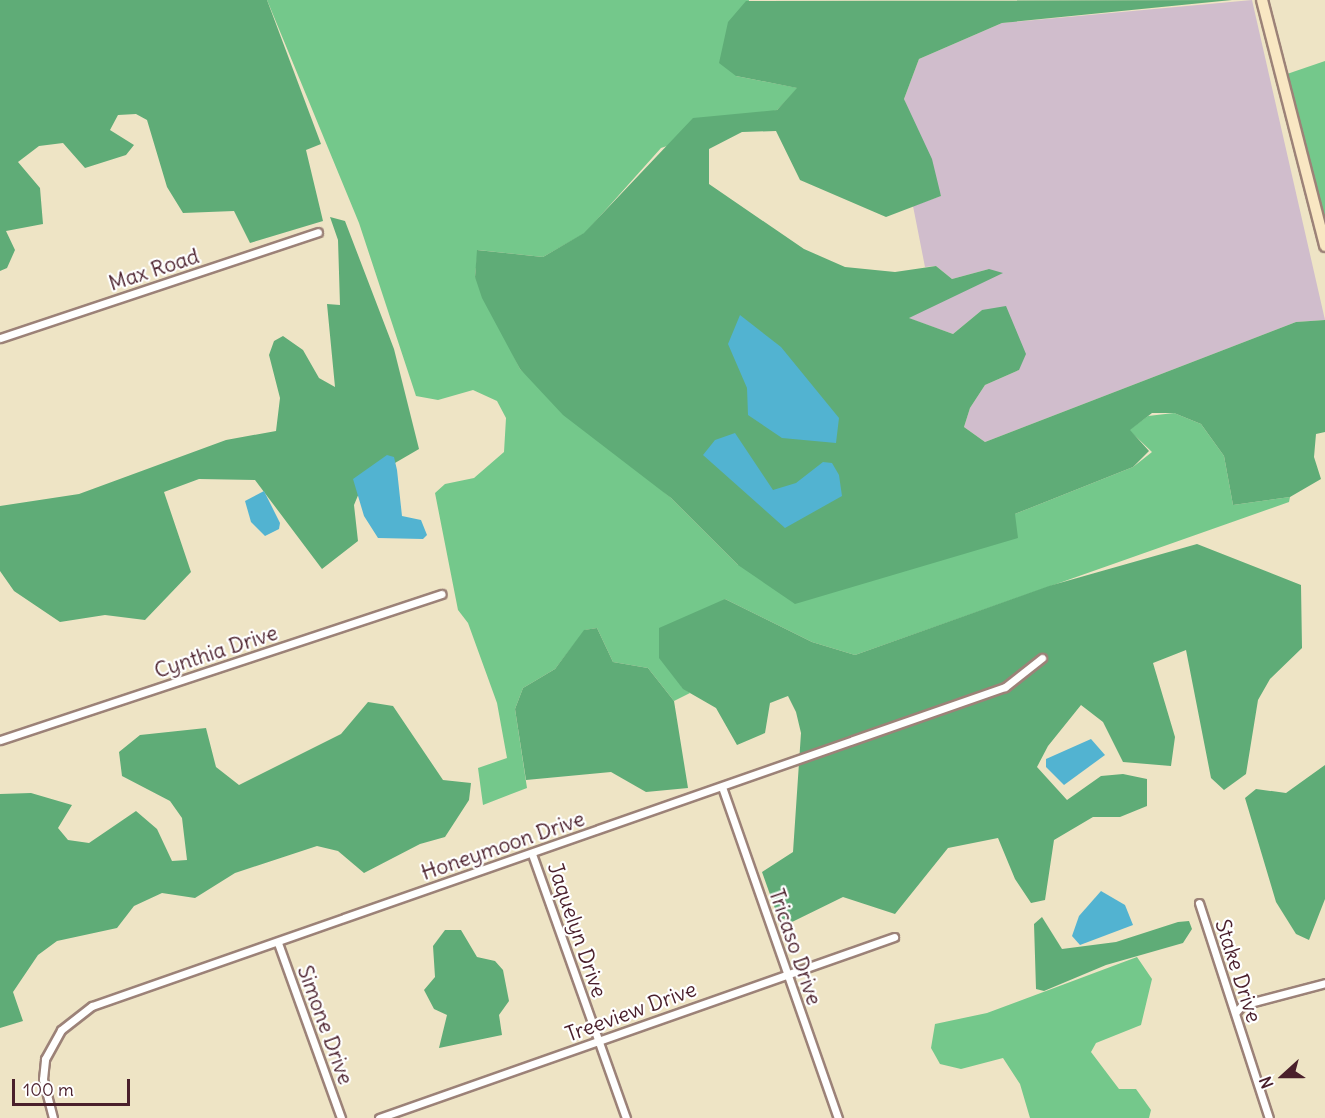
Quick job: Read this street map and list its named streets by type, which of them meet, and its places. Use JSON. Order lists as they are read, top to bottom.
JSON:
{
  "streets": {
    "street": [
      "Max Road",
      "Cynthia Drive",
      "Honeymoon Drive",
      "Jaquelyn Drive",
      "Tricaso Drive",
      "Stake Drive",
      "Treeview Drive",
      "Simone Drive"
    ]
  },
  "crossings": [
    ["Honeymoon Drive", "Jaquelyn Drive"],
    ["Honeymoon Drive", "Tricaso Drive"],
    ["Honeymoon Drive", "Simone Drive"],
    ["Jaquelyn Drive", "Treeview Drive"],
    ["Tricaso Drive", "Treeview Drive"]
  ],
  "scale_bar": "100 m",
  "north": "left"
}
